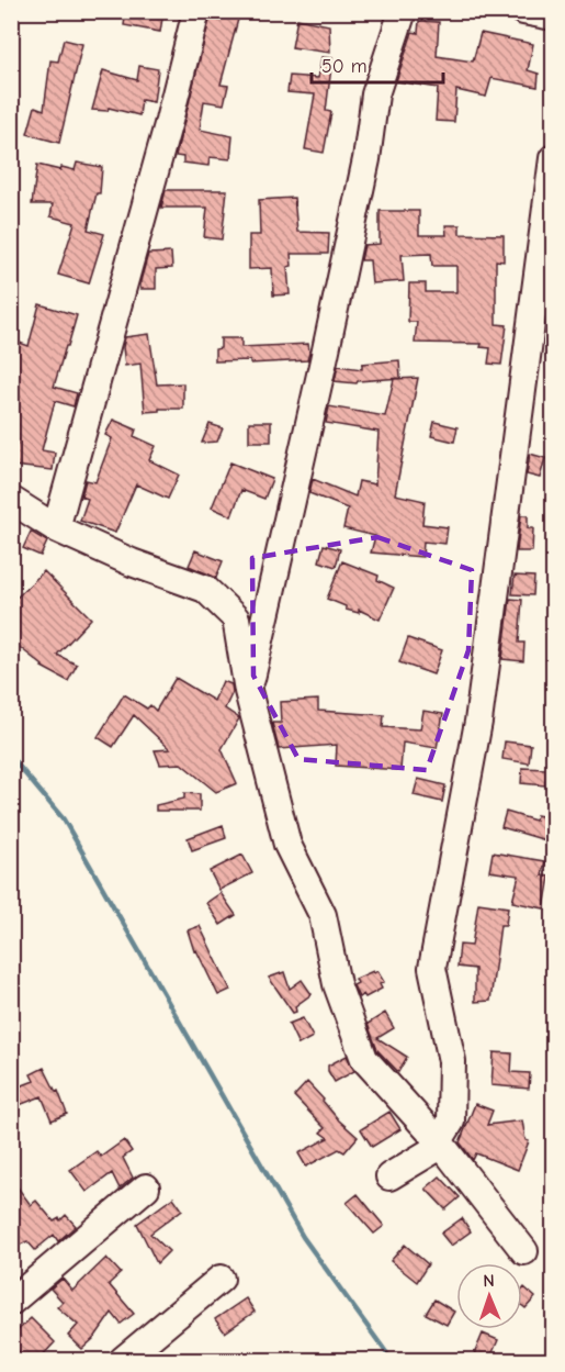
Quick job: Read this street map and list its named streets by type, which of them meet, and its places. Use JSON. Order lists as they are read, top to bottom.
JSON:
{
  "scale_bar": "50 m",
  "north": "top"
}
